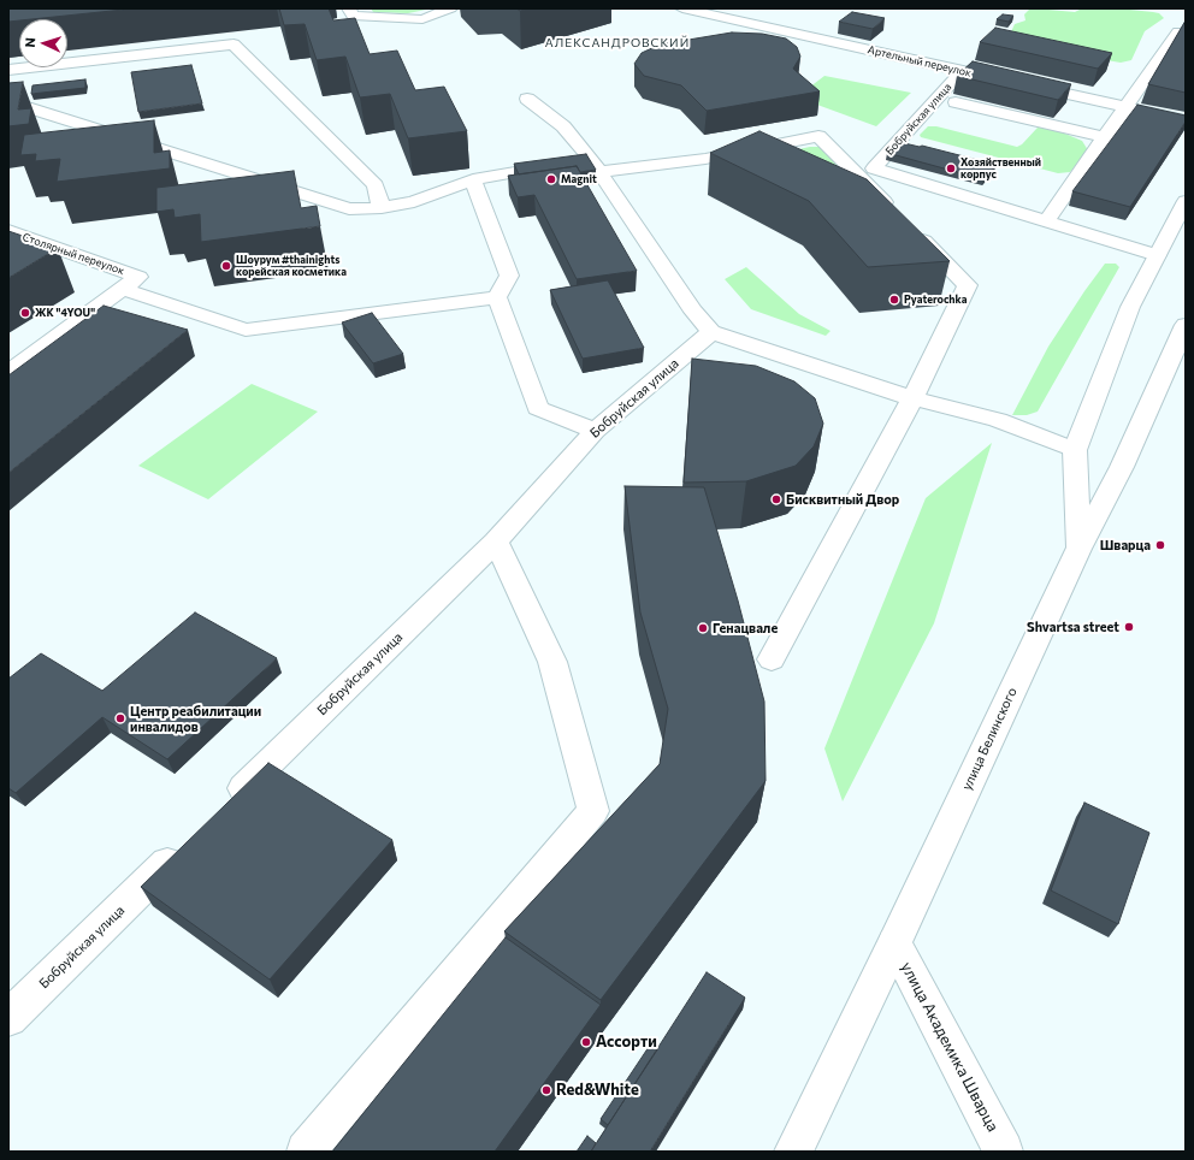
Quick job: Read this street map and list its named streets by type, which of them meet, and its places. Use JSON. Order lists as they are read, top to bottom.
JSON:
{
  "streets": {
    "street": [
      "Артельный переулок",
      "Бобруйская улица",
      "Столярный переулок",
      "улица Белинского",
      "улица Академика Шварца"
    ]
  },
  "crossings": [
    ["Артельный переулок", "Бобруйская улица"],
    ["улица Белинского", "улица Академика Шварца"]
  ],
  "districts": ["АЛЕКСАНДРОВСКИЙ"],
  "places": [
    "Хозяйственный корпус",
    "Magnit",
    "Шоурум #thainights корейская косметика",
    "Pyaterochka",
    "ЖК \"4YOU\"",
    "Бисквитный Двор",
    "Шварца",
    "Shvartsa street",
    "Генацвале",
    "Центр реабилитации инвалидов",
    "Ассорти",
    "Red&White"
  ],
  "north": "left"
}
